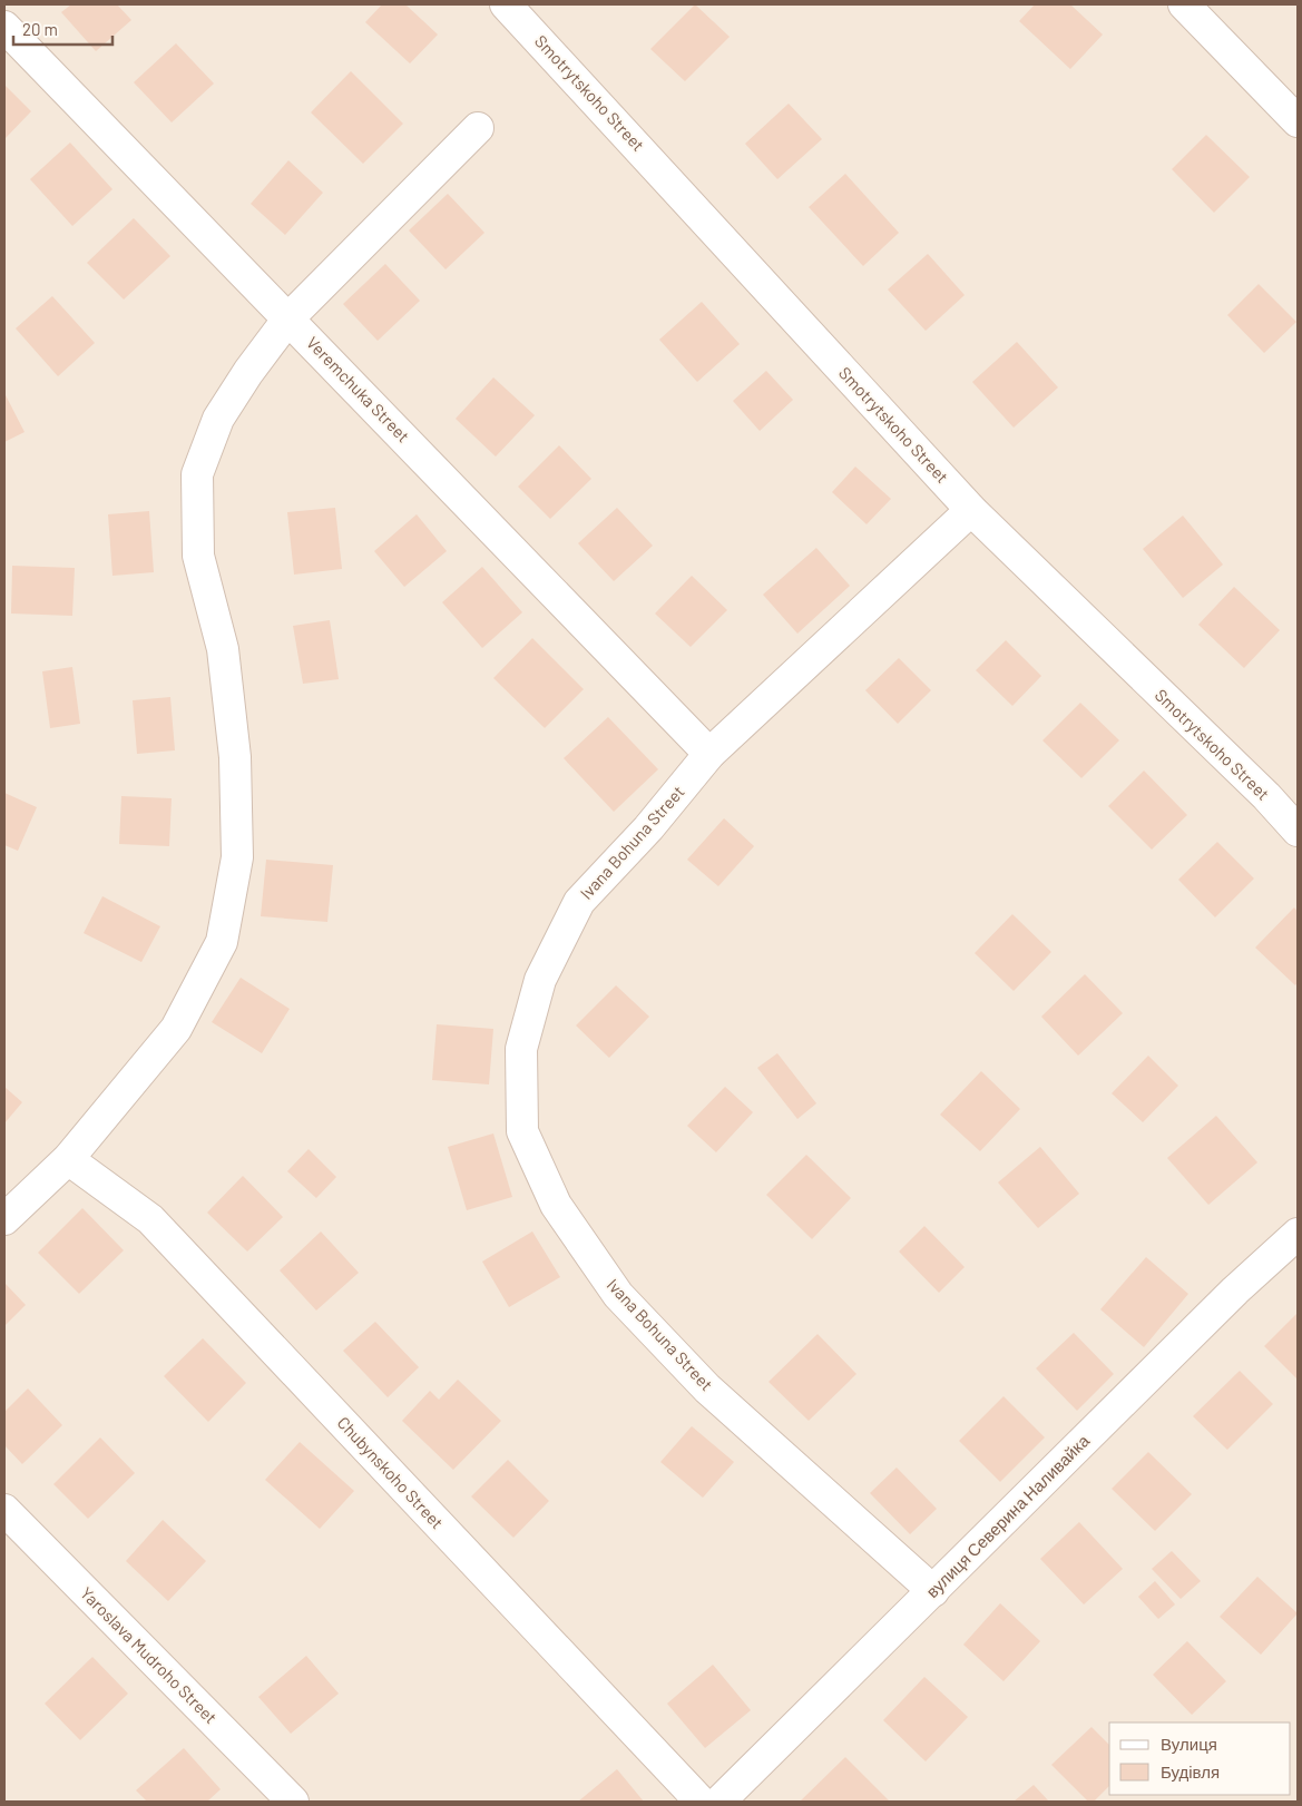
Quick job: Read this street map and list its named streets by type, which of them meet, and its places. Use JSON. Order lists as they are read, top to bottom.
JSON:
{
  "streets": {
    "street": [
      "Smotrytskoho Street",
      "Veremchuka Street",
      "Ivana Bohuna Street",
      "Chubynskoho Street",
      "вулиця Северина Наливайка",
      "Yaroslava Mudroho Street"
    ]
  },
  "crossings": [
    ["Smotrytskoho Street", "Ivana Bohuna Street"],
    ["Veremchuka Street", "Ivana Bohuna Street"],
    ["Ivana Bohuna Street", "вулиця Северина Наливайка"]
  ],
  "legend": ["Вулиця", "Будівля"],
  "scale_bar": "20 m"
}
